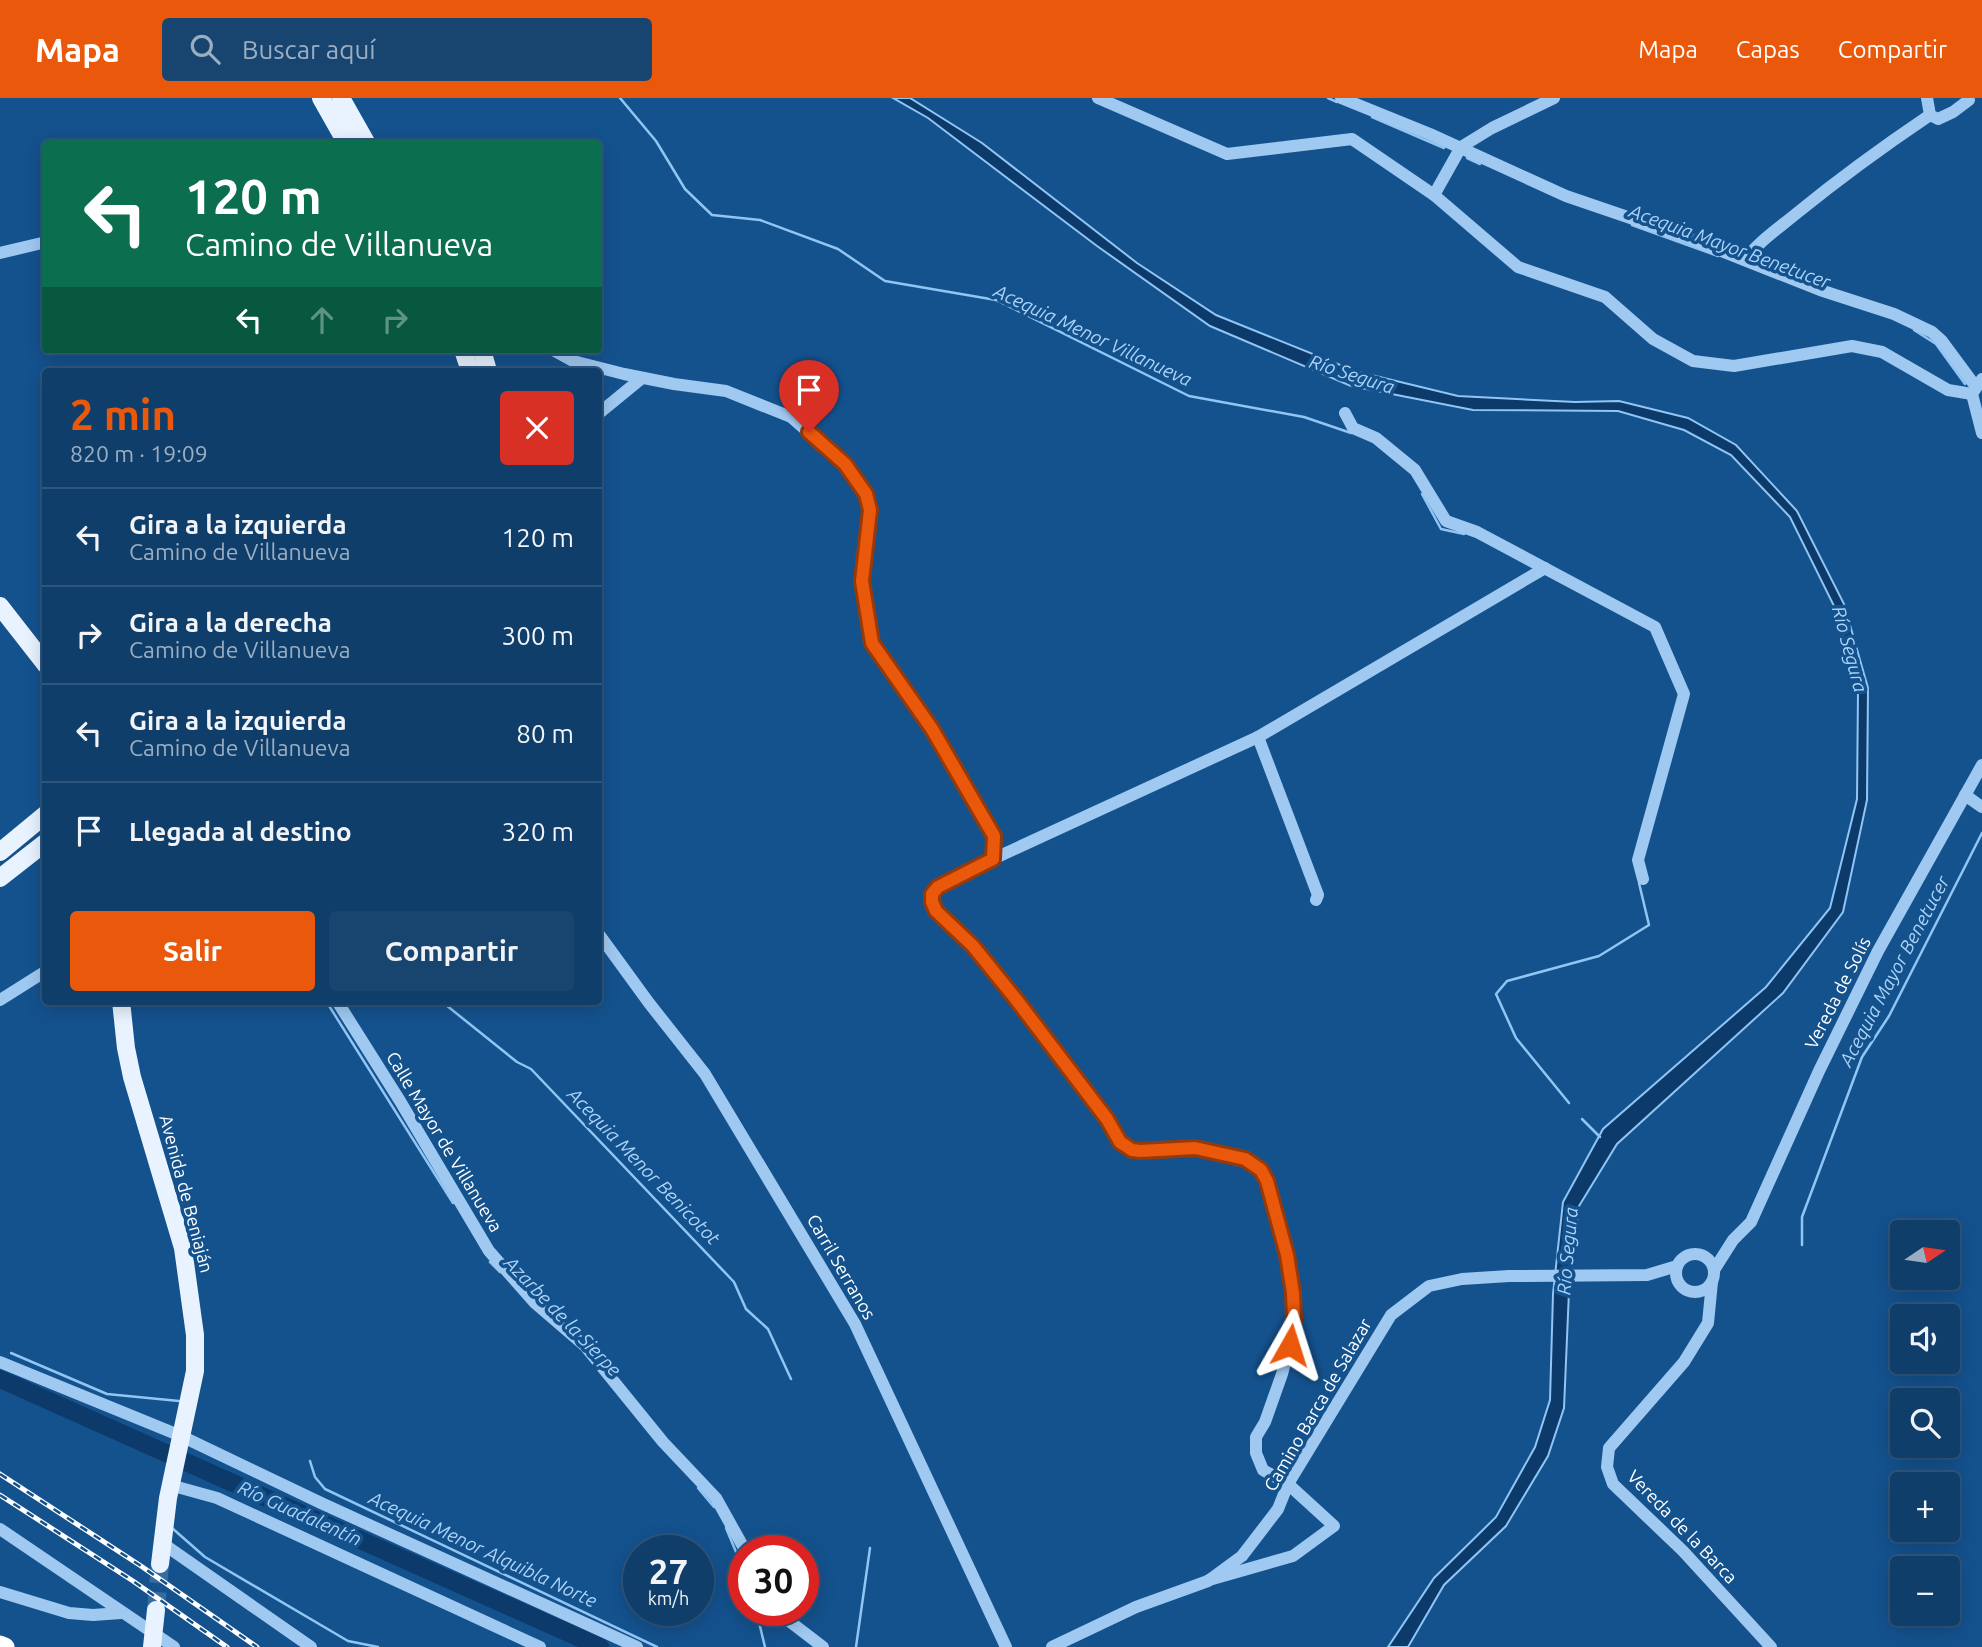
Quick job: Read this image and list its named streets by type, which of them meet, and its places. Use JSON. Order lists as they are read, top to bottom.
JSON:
{
  "streets": {
    "main road": ["Avenida de Beniaján"],
    "street": [
      "Vereda de Solís",
      "Calle Mayor de Villanueva",
      "Carril Serranos",
      "Camino Barca de Salazar",
      "Vereda de la Barca"
    ]
  },
  "crossings": [
    ["Vereda de Solís", "Camino Barca de Salazar"]
  ],
  "water": [
    "Acequia Mayor Benetucer",
    "Acequia Menor Villanueva",
    "Río Segura",
    "Acequia Menor Benicotot",
    "Azarbe de la Sierpe",
    "Río Guadalentín",
    "Acequia Menor Alquibla Norte"
  ],
  "north": "right",
  "page": {
    "header": "Mapa",
    "search": "Buscar aquí",
    "nav": ["Mapa", "Capas", "Compartir"],
    "turn": ["120 m", "Camino de Villanueva"],
    "heading": ["2 min", "820 m · 19:09"],
    "list": [
      {
        "name": "Gira a la izquierda",
        "note": "Camino de Villanueva",
        "value": "120 m"
      },
      {
        "name": "Gira a la derecha",
        "note": "Camino de Villanueva",
        "value": "300 m"
      },
      {
        "name": "Gira a la izquierda",
        "note": "Camino de Villanueva",
        "value": "80 m"
      },
      {
        "name": "Llegada al destino",
        "value": "320 m"
      }
    ],
    "buttons": ["Salir", "Compartir"],
    "map_buttons": ["+", "−"],
    "speed": "27 km/h",
    "limit": "30"
  }
}
